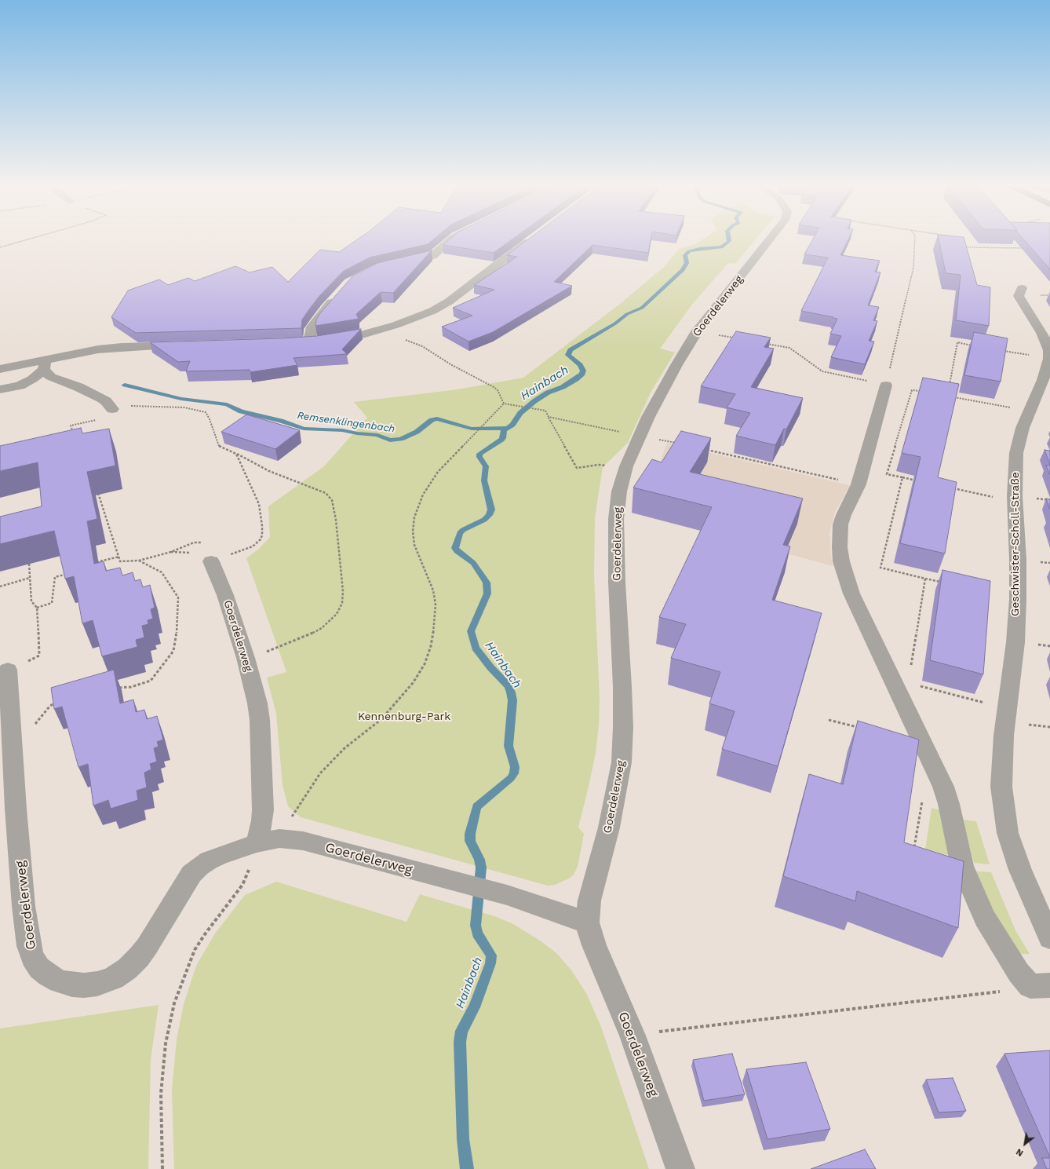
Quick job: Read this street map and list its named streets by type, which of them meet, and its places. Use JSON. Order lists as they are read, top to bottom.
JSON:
{
  "streets": {
    "street": ["Goerdelerweg", "Geschwister-Scholl-Straße"]
  },
  "water": ["Hainbach", "Remsenklingenbach"],
  "parks": ["Kennenburg-Park"],
  "north": "bottom left"
}
